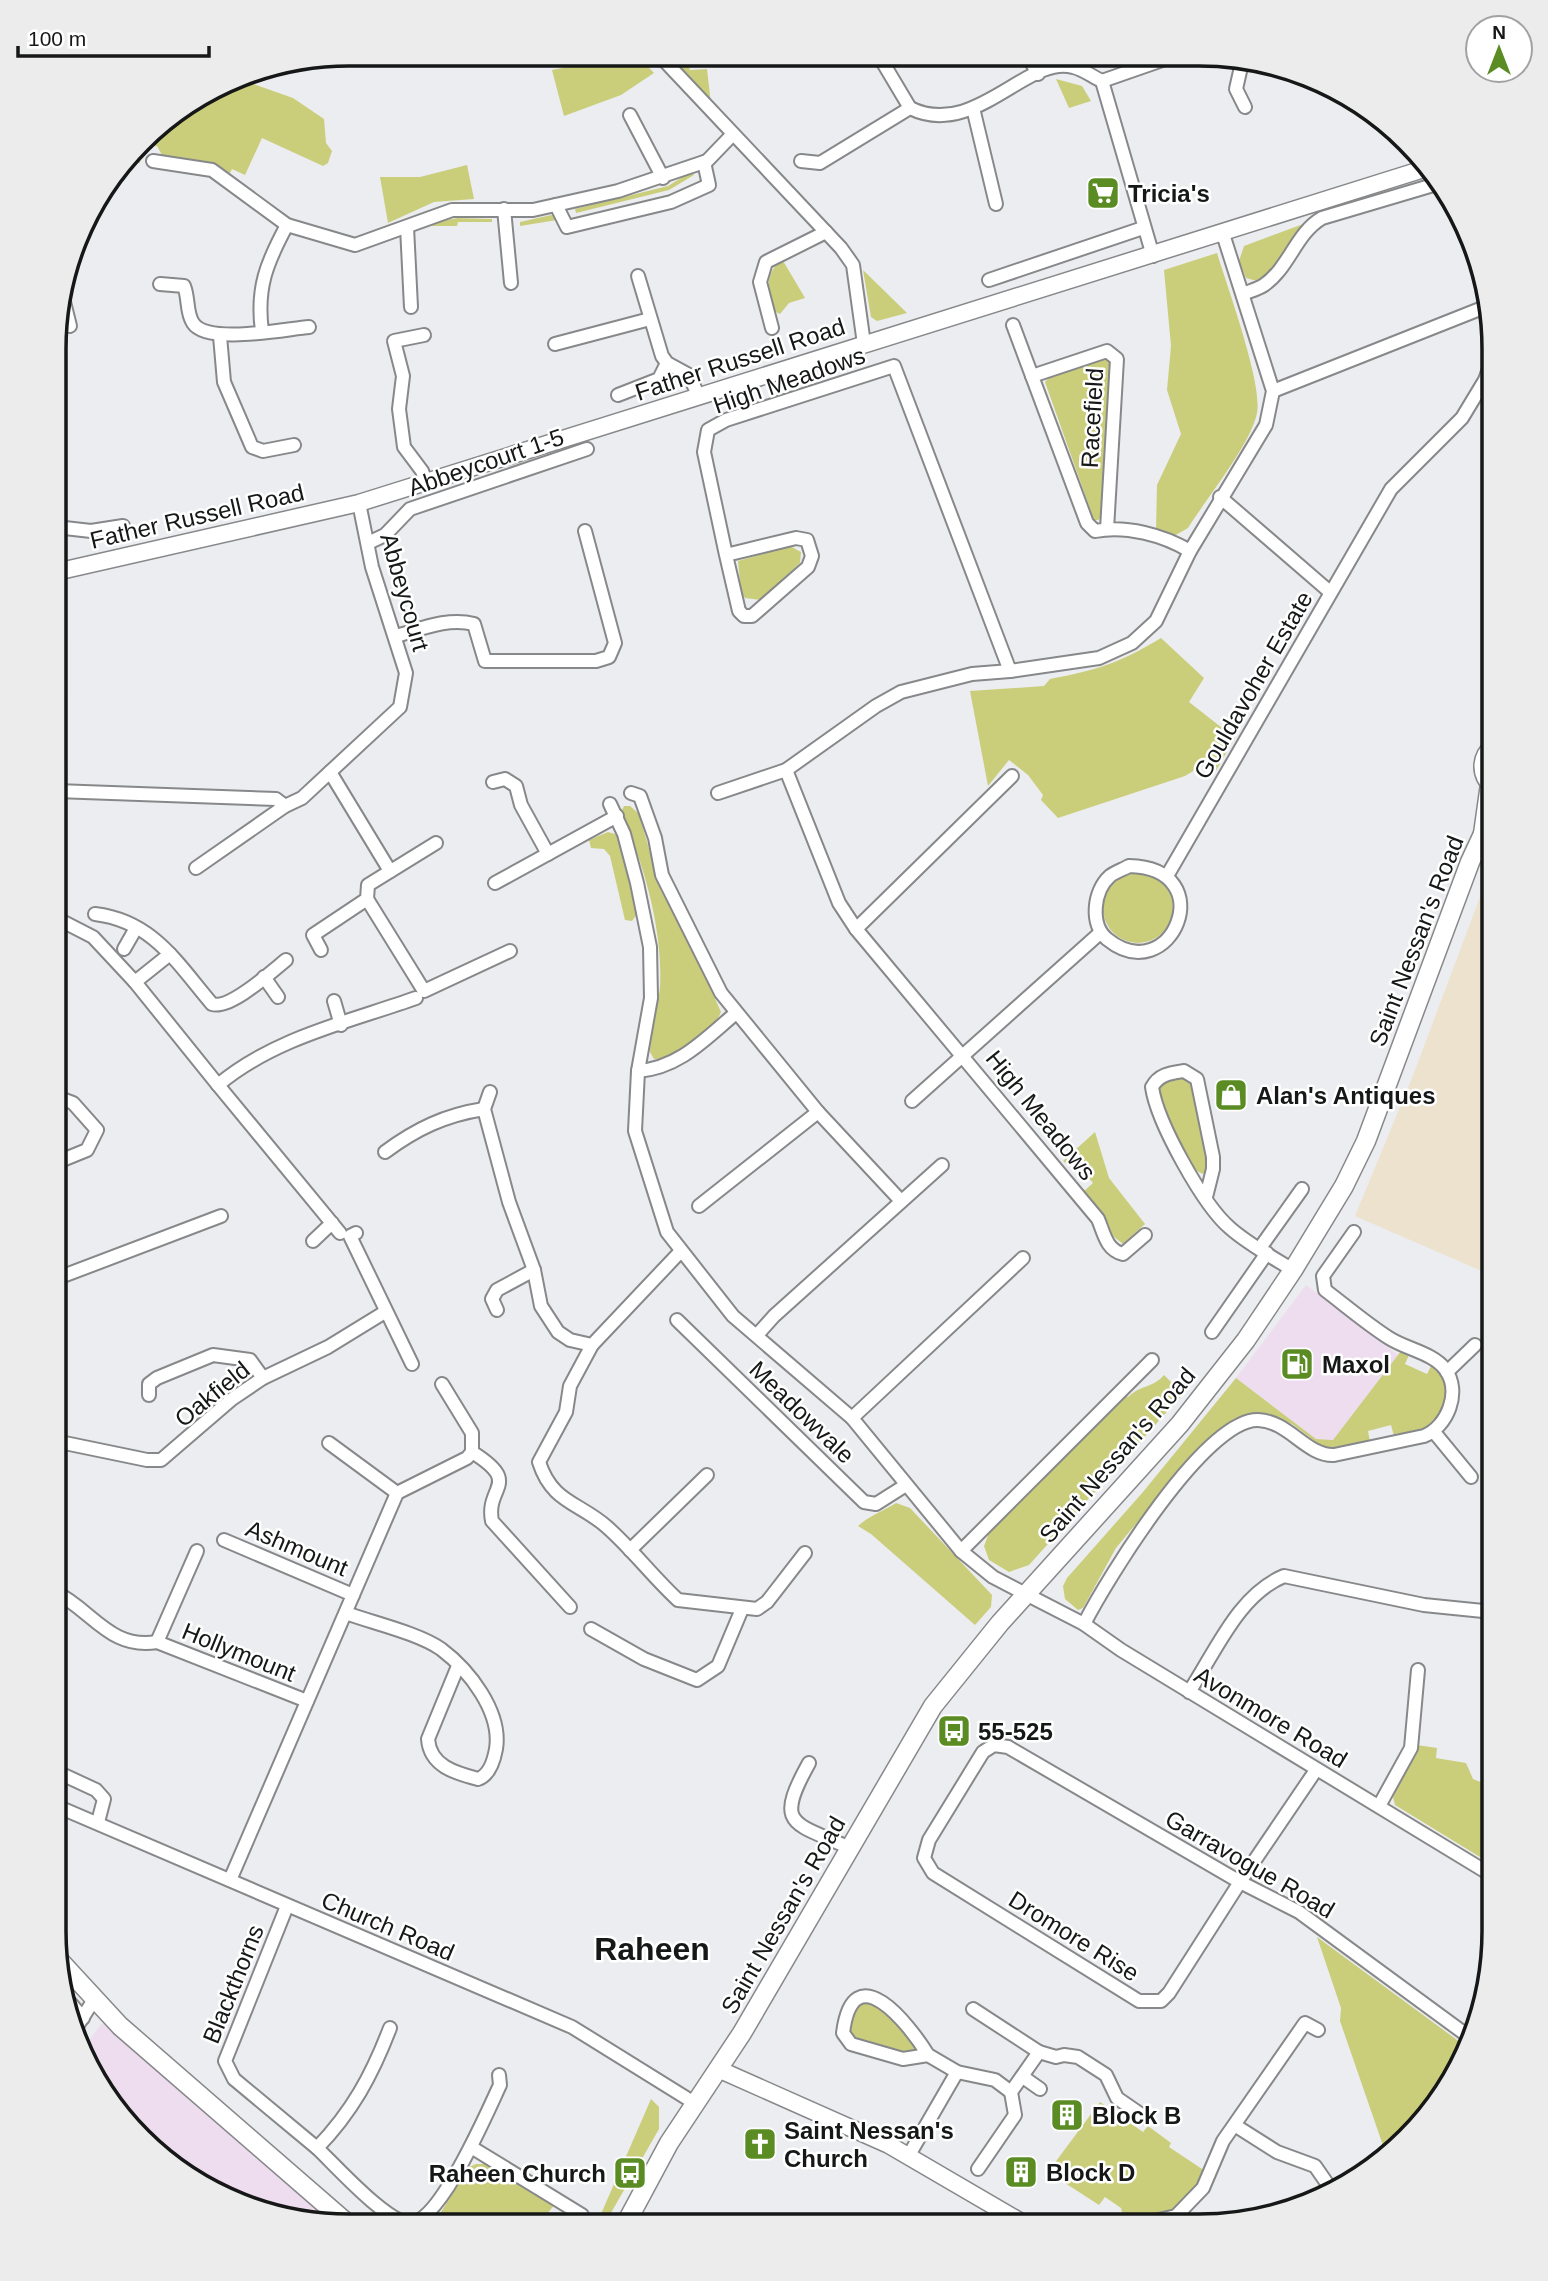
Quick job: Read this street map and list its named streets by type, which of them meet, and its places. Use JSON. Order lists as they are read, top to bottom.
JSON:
{
  "streets": {
    "main road": ["Saint Nessan's Road"],
    "street": [
      "Father Russell Road",
      "High Meadows",
      "Racefield",
      "Abbeycourt 1-5",
      "Abbeycourt",
      "Gouldavoher Estate",
      "Oakfield",
      "Meadowvale",
      "Ashmount",
      "Hollymount",
      "Avonmore Road",
      "Garravogue Road",
      "Church Road",
      "Dromore Rise",
      "Blackthorns"
    ]
  },
  "crossings": [
    ["Father Russell Road", "Abbeycourt"],
    ["High Meadows", "Gouldavoher Estate"],
    ["Abbeycourt 1-5", "Abbeycourt"],
    ["Saint Nessan's Road", "Meadowvale"],
    ["Saint Nessan's Road", "Avonmore Road"],
    ["Saint Nessan's Road", "Church Road"],
    ["Meadowvale", "Avonmore Road"],
    ["Ashmount", "Hollymount"],
    ["Ashmount", "Church Road"],
    ["Avonmore Road", "Dromore Rise"],
    ["Garravogue Road", "Dromore Rise"],
    ["Church Road", "Blackthorns"]
  ],
  "districts": ["Raheen"],
  "places": {
    "supermarket": ["Tricia's"],
    "shop": ["Alan's Antiques"],
    "fuel station": ["Maxol"],
    "bus stop": ["55-525", "Raheen Church"],
    "building": ["Block B", "Block D"],
    "church": ["Saint Nessan's Church"]
  },
  "scale_bar": "100 m",
  "north": "top"
}
